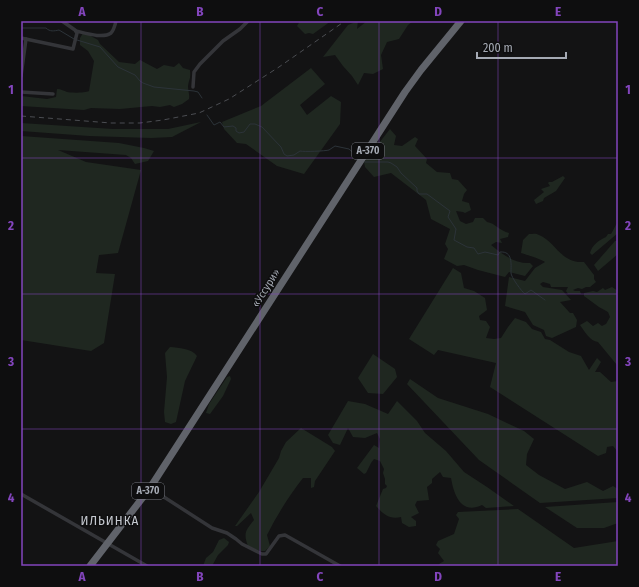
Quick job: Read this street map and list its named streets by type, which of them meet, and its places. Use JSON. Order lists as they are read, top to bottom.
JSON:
{
  "streets": {
    "highway": ["А-370", "«Уссури»"]
  },
  "districts": ["ИЛЬИНКА"],
  "scale_bar": "200 m",
  "grid": {
    "columns": [
      "A",
      "B",
      "C",
      "D",
      "E"
    ],
    "rows": [
      "1",
      "2",
      "3",
      "4"
    ]
  }
}
